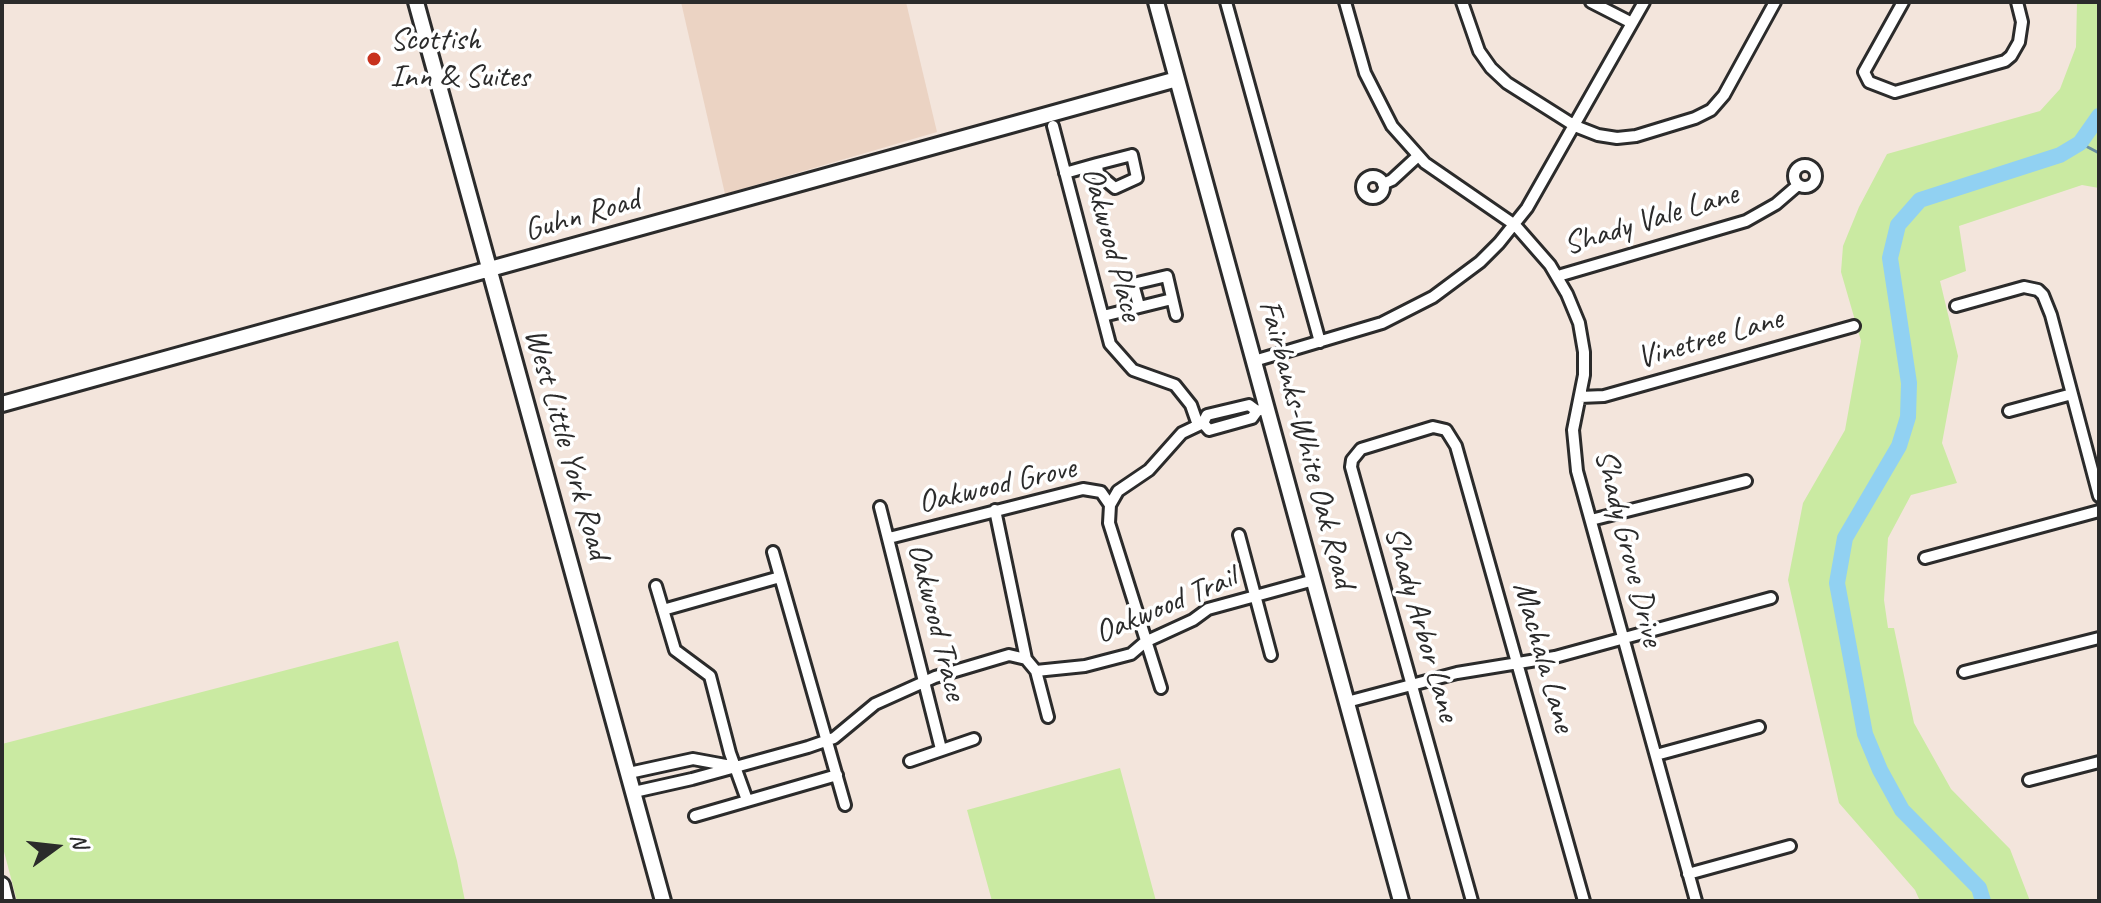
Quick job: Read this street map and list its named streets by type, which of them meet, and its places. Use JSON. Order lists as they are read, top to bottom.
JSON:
{
  "streets": {
    "street": [
      "Guhn Road",
      "Shady Vale Lane",
      "Oakwood Place",
      "Vinetree Lane",
      "West Little York Road",
      "Fairbanks-White Oak Road",
      "Oakwood Grove",
      "Shady Grove Drive",
      "Oakwood Trail",
      "Oakwood Trace",
      "Shady Arbor Lane",
      "Machala Lane"
    ]
  },
  "crossings": [
    ["Guhn Road", "West Little York Road"],
    ["Guhn Road", "Fairbanks-White Oak Road"],
    ["Shady Vale Lane", "Shady Grove Drive"],
    ["Vinetree Lane", "Shady Grove Drive"],
    ["Fairbanks-White Oak Road", "Oakwood Trail"],
    ["Oakwood Grove", "Oakwood Trace"],
    ["Shady Arbor Lane", "Machala Lane"]
  ],
  "places": ["Scottish Inn & Suites"],
  "north": "right"
}
